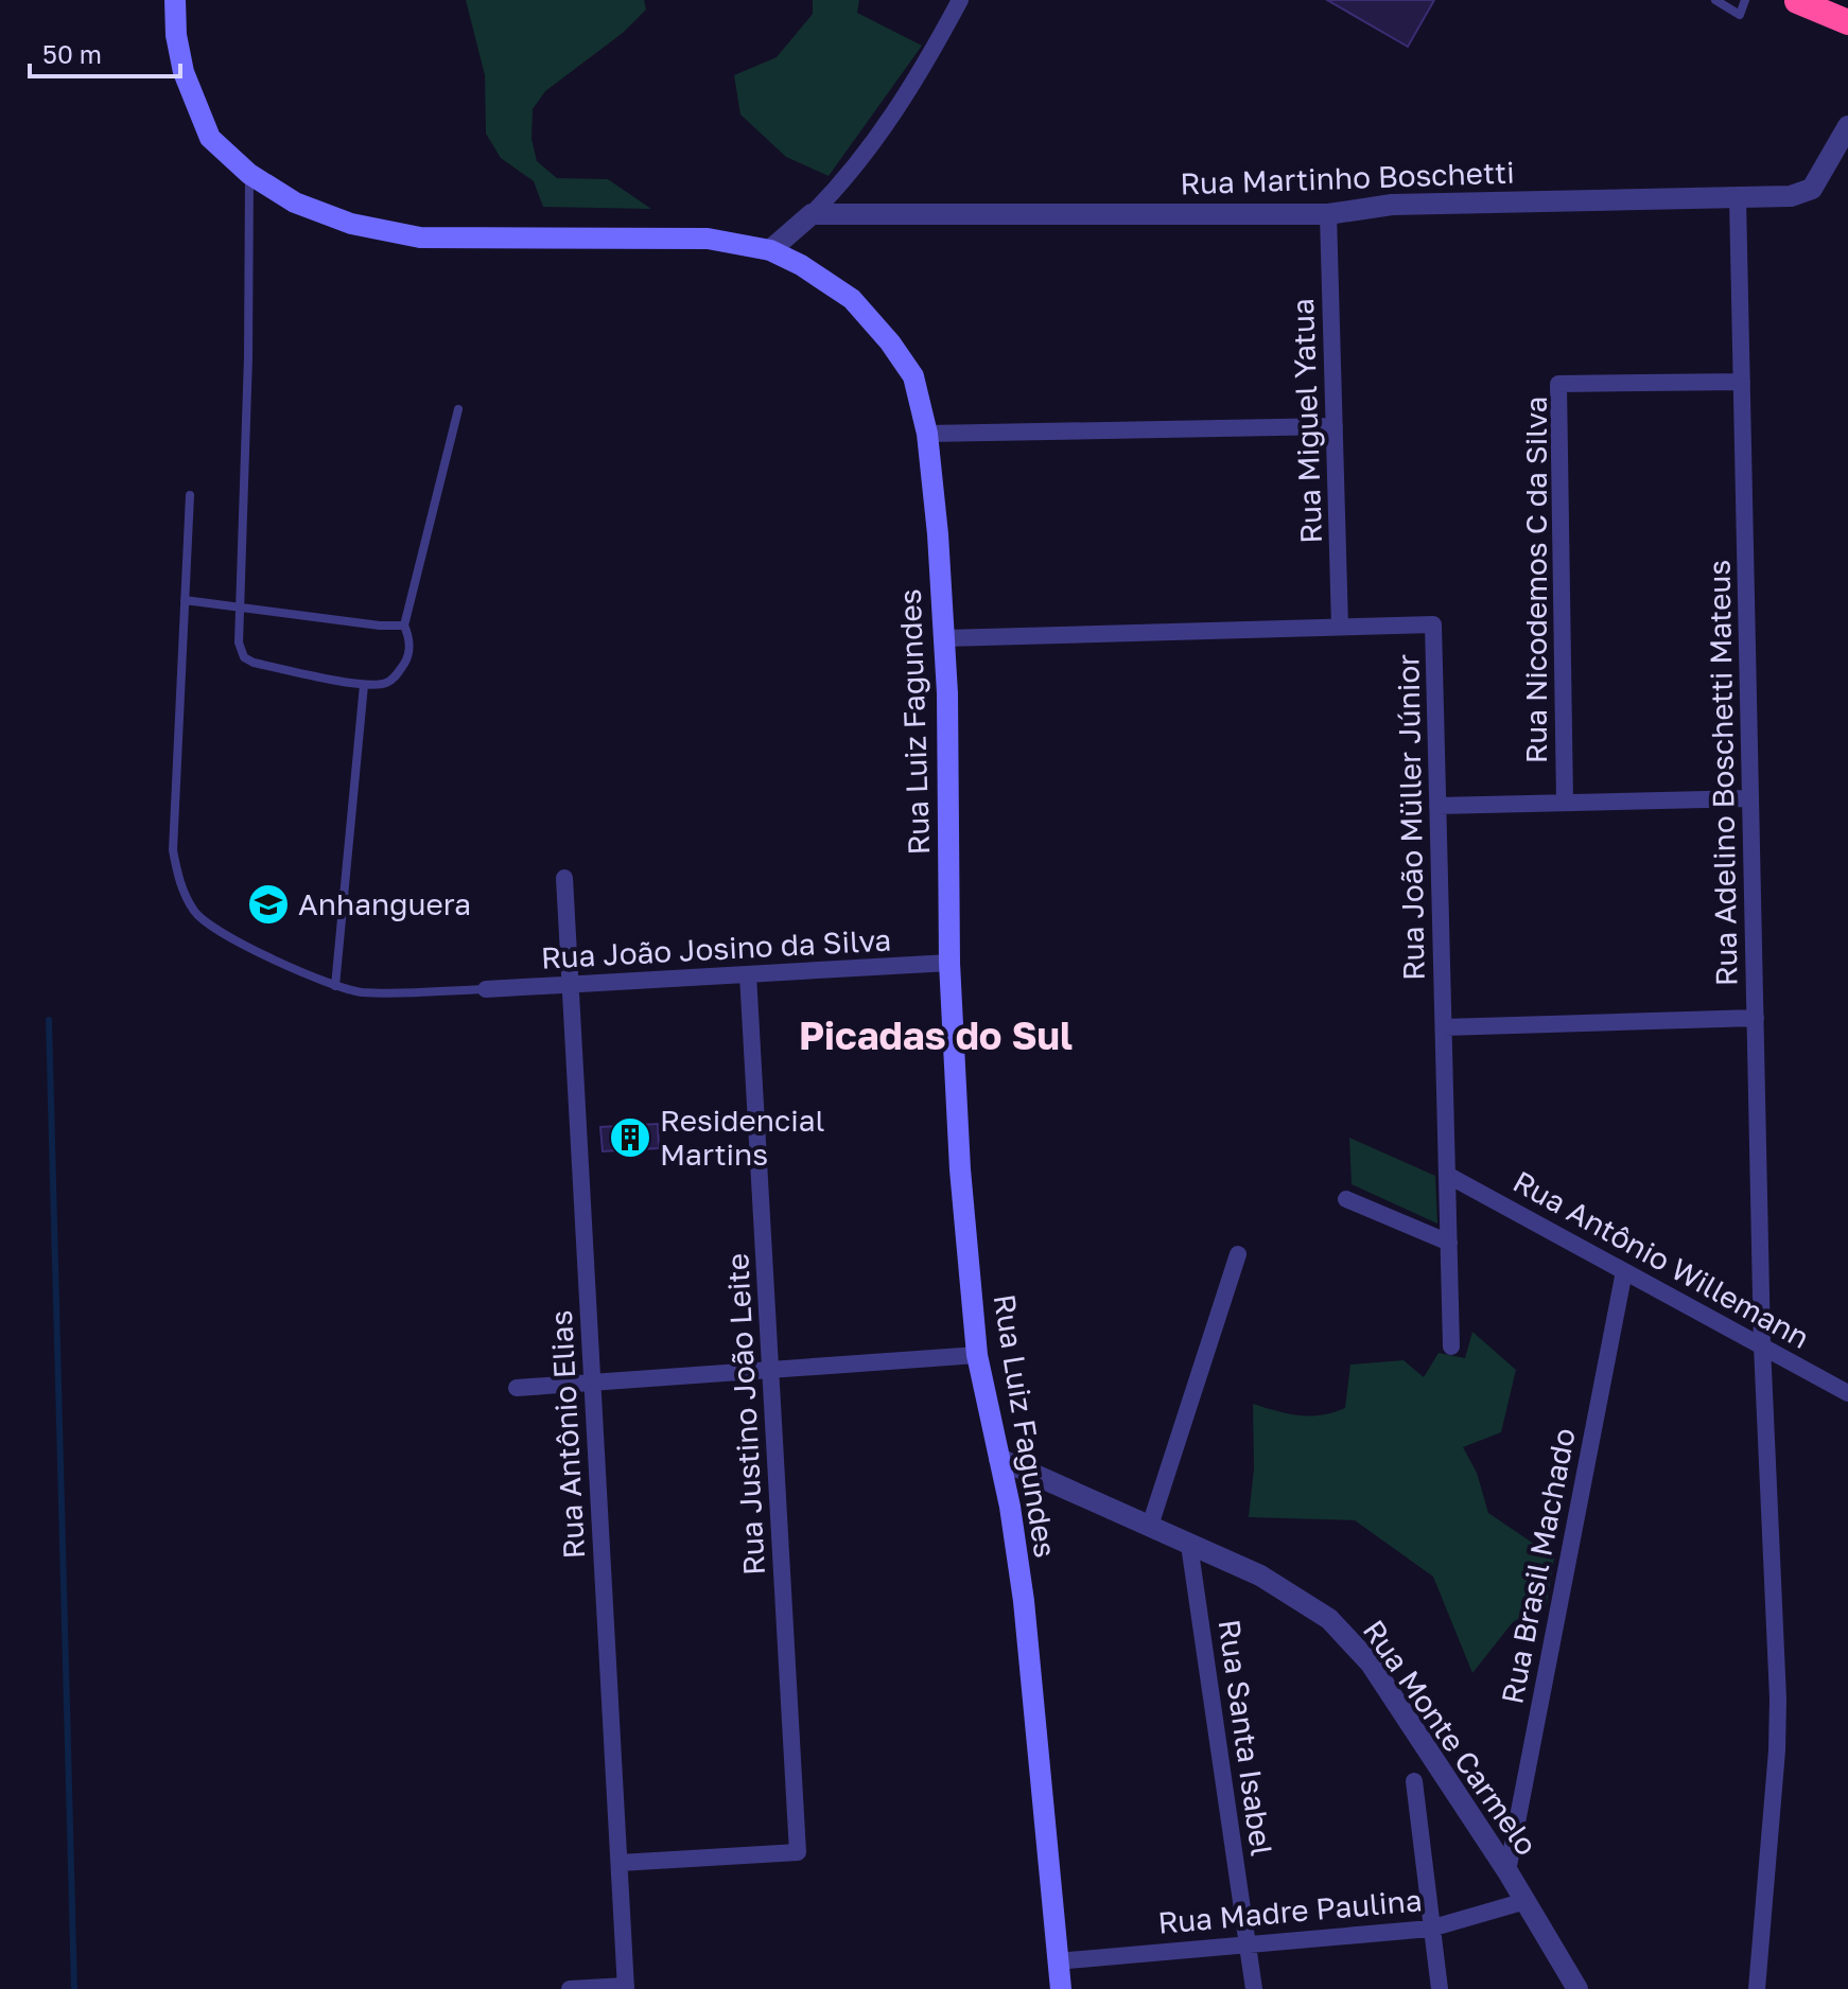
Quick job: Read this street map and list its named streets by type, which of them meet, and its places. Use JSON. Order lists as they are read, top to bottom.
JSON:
{
  "streets": {
    "main road": ["Rua Luiz Fagundes"],
    "street": [
      "Rua Martinho Boschetti",
      "Rua Miguel Yatua",
      "Rua Nicodemos C da Silva",
      "Rua Adelino Boschetti Mateus",
      "Rua João Müller Júnior",
      "Rua João Josino da Silva",
      "Rua Antônio Willemann",
      "Rua Justino João Leite",
      "Rua Antônio Elias",
      "Rua Brasil Machado",
      "Rua Santa Isabel",
      "Rua Monte Carmelo",
      "Rua Madre Paulina"
    ]
  },
  "crossings": [
    ["Rua Martinho Boschetti", "Rua Miguel Yatua"],
    ["Rua Martinho Boschetti", "Rua Adelino Boschetti Mateus"],
    ["Rua Miguel Yatua", "Rua João Müller Júnior"],
    ["Rua Nicodemos C da Silva", "Rua Adelino Boschetti Mateus"],
    ["Rua Luiz Fagundes", "Rua João Müller Júnior"],
    ["Rua Luiz Fagundes", "Rua João Josino da Silva"],
    ["Rua Luiz Fagundes", "Rua Monte Carmelo"],
    ["Rua Luiz Fagundes", "Rua Madre Paulina"],
    ["Rua Adelino Boschetti Mateus", "Rua Antônio Willemann"],
    ["Rua João Müller Júnior", "Rua Antônio Willemann"],
    ["Rua João Josino da Silva", "Rua Justino João Leite"],
    ["Rua João Josino da Silva", "Rua Antônio Elias"],
    ["Rua Antônio Willemann", "Rua Brasil Machado"],
    ["Rua Justino João Leite", "Rua Antônio Elias"],
    ["Rua Brasil Machado", "Rua Monte Carmelo"],
    ["Rua Santa Isabel", "Rua Monte Carmelo"],
    ["Rua Santa Isabel", "Rua Madre Paulina"],
    ["Rua Monte Carmelo", "Rua Madre Paulina"]
  ],
  "districts": ["Picadas do Sul"],
  "places": {
    "school or university": ["Anhanguera"],
    "building": ["Residencial Martins"]
  },
  "scale_bar": "50 m"
}
